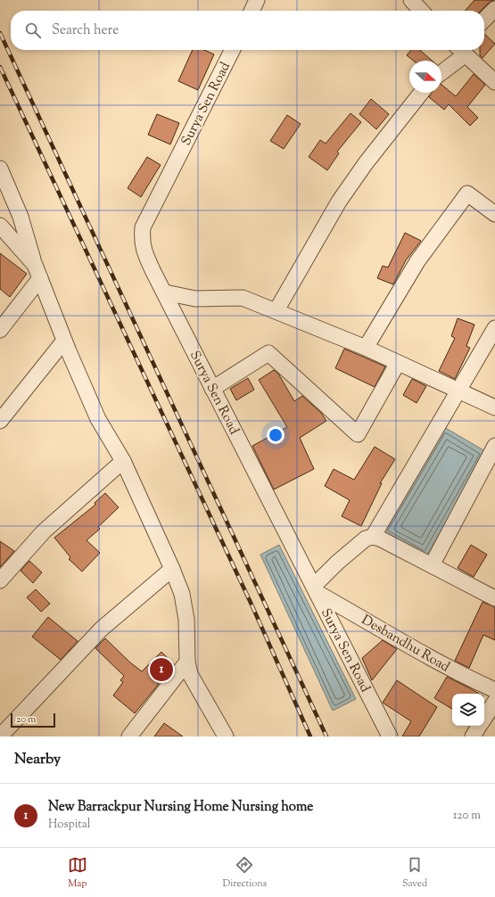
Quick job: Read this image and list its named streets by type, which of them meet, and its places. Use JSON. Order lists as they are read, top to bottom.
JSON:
{
  "streets": {
    "street": ["Surya Sen Road", "Desbandhu Road"]
  },
  "crossings": [
    ["Surya Sen Road", "Desbandhu Road"]
  ],
  "scale_bar": "20 m",
  "north": "right",
  "page": {
    "search": "Search here",
    "pins": "1",
    "scale": "20 m",
    "heading": "Nearby",
    "list": [
      {
        "mark": "1",
        "name": "New Barrackpur Nursing Home Nursing home",
        "note": "Hospital",
        "value": "120 m"
      }
    ],
    "nav": ["Map", "Directions", "Saved"]
  }
}
